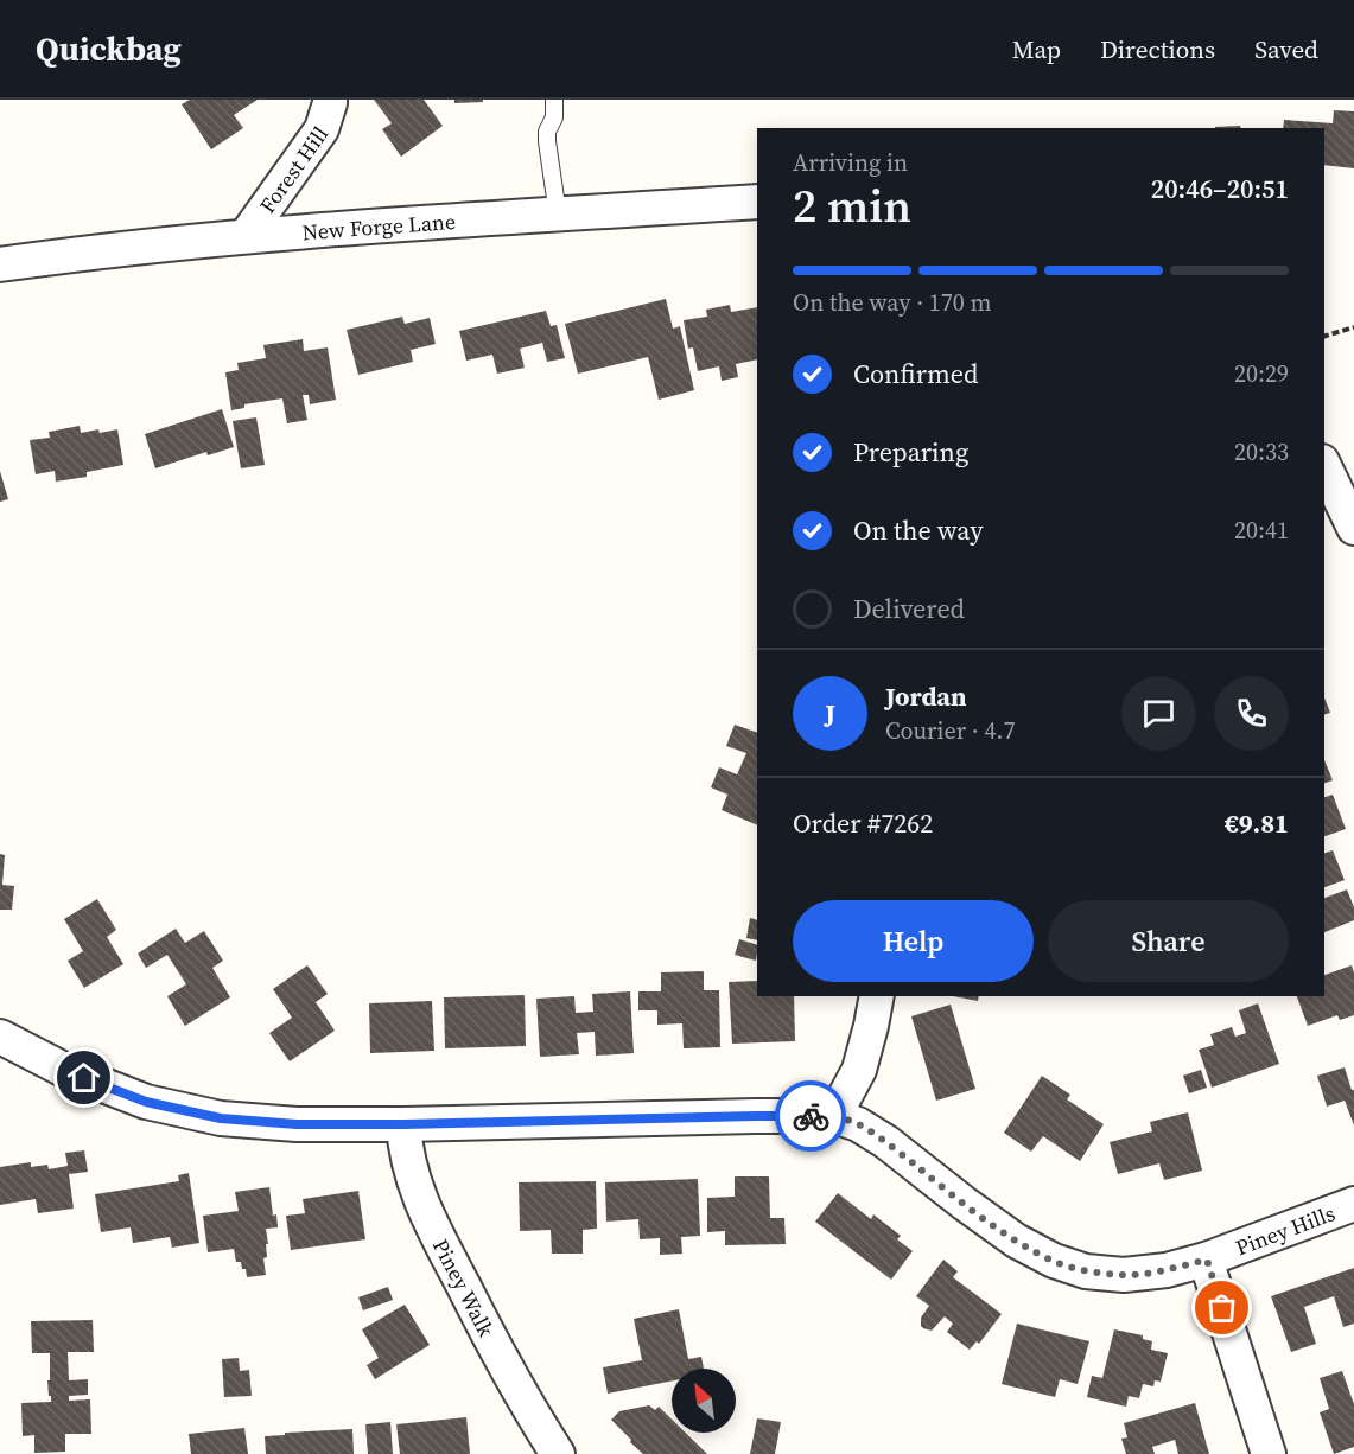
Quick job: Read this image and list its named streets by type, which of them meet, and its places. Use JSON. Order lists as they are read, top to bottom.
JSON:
{
  "streets": {
    "street": [
      "Forest Hill",
      "New Forge Lane",
      "Piney Hills",
      "Piney Walk"
    ]
  },
  "crossings": [
    ["Forest Hill", "New Forge Lane"],
    ["Piney Hills", "Piney Walk"]
  ],
  "north": "top left",
  "page": {
    "header": "Quickbag",
    "nav": ["Map", "Directions", "Saved"],
    "heading": ["2 min", "Arriving in", "20:46–20:51"],
    "panel": [
      "Jordan",
      "Courier · 4.7",
      "Order #7262",
      "€9.81"
    ],
    "bar": "On the way · 170 m",
    "list": [
      ["Confirmed", "20:29"],
      ["Preparing", "20:33"],
      ["On the way", "20:41"],
      "Delivered"
    ],
    "round": "J",
    "buttons": ["Help", "Share"]
  }
}
